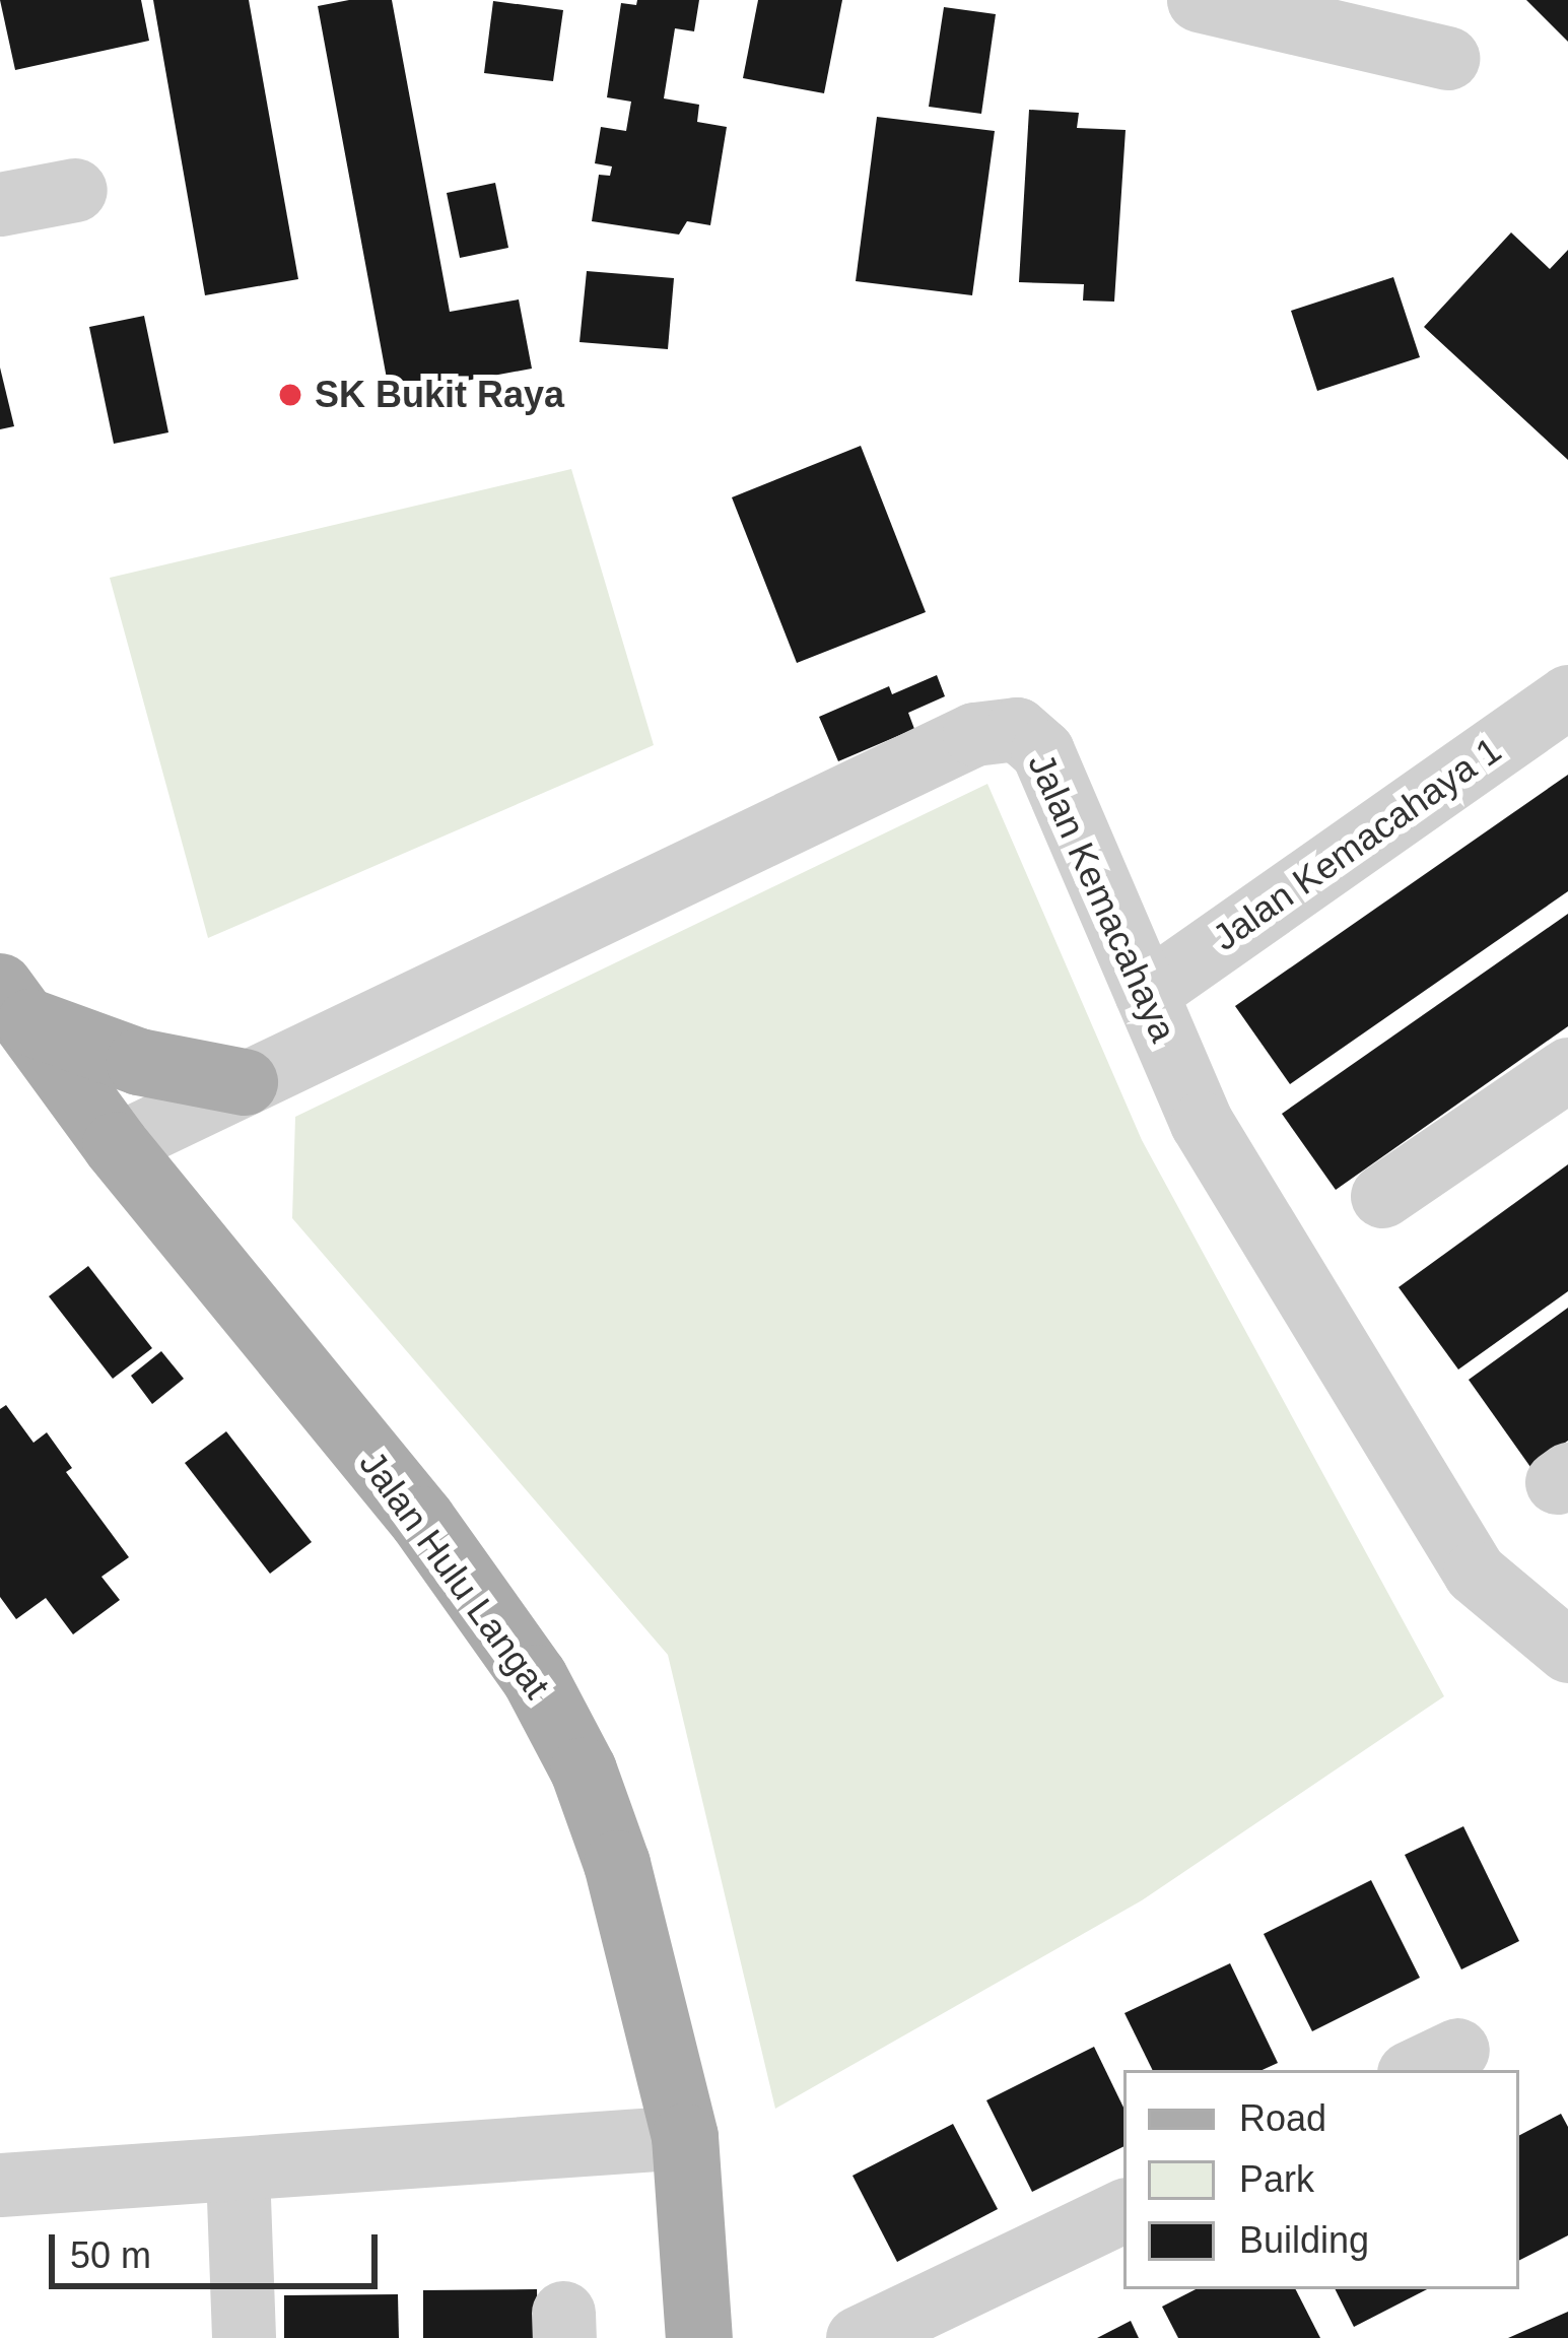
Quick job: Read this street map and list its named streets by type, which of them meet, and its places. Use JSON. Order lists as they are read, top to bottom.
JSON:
{
  "streets": {
    "main road": ["Jalan Hulu Langat"],
    "street": ["Jalan Kemacahaya 1", "Jalan Kemacahaya"]
  },
  "crossings": [
    ["Jalan Kemacahaya 1", "Jalan Kemacahaya"],
    ["Jalan Kemacahaya", "Jalan Hulu Langat"]
  ],
  "places": ["SK Bukit Raya"],
  "legend": ["Road", "Park", "Building"],
  "scale_bar": "50 m"
}
